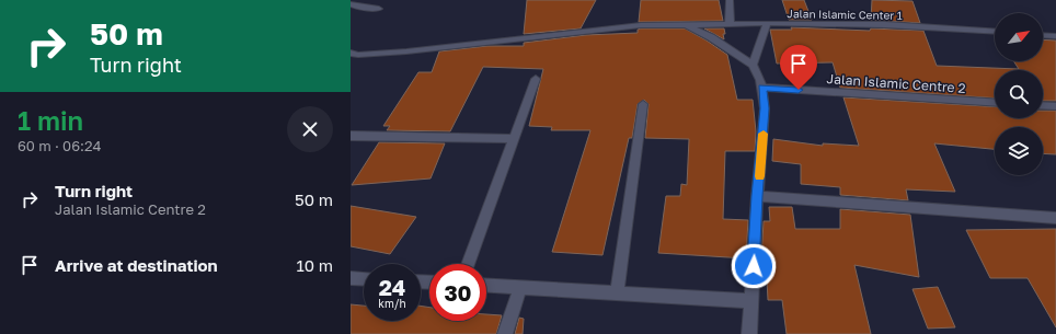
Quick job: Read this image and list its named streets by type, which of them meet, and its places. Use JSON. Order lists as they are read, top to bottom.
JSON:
{
  "streets": {
    "street": ["Jalan Islamic Center 1", "Jalan Islamic Centre 2"]
  },
  "north": "top right",
  "page": {
    "turn": ["50 m", "Turn right"],
    "heading": ["1 min", "60 m · 06:24"],
    "list": [
      {
        "name": "Turn right",
        "note": "Jalan Islamic Centre 2",
        "value": "50 m"
      },
      {
        "name": "Arrive at destination",
        "value": "10 m"
      }
    ],
    "speed": "24 km/h",
    "limit": "30"
  }
}
